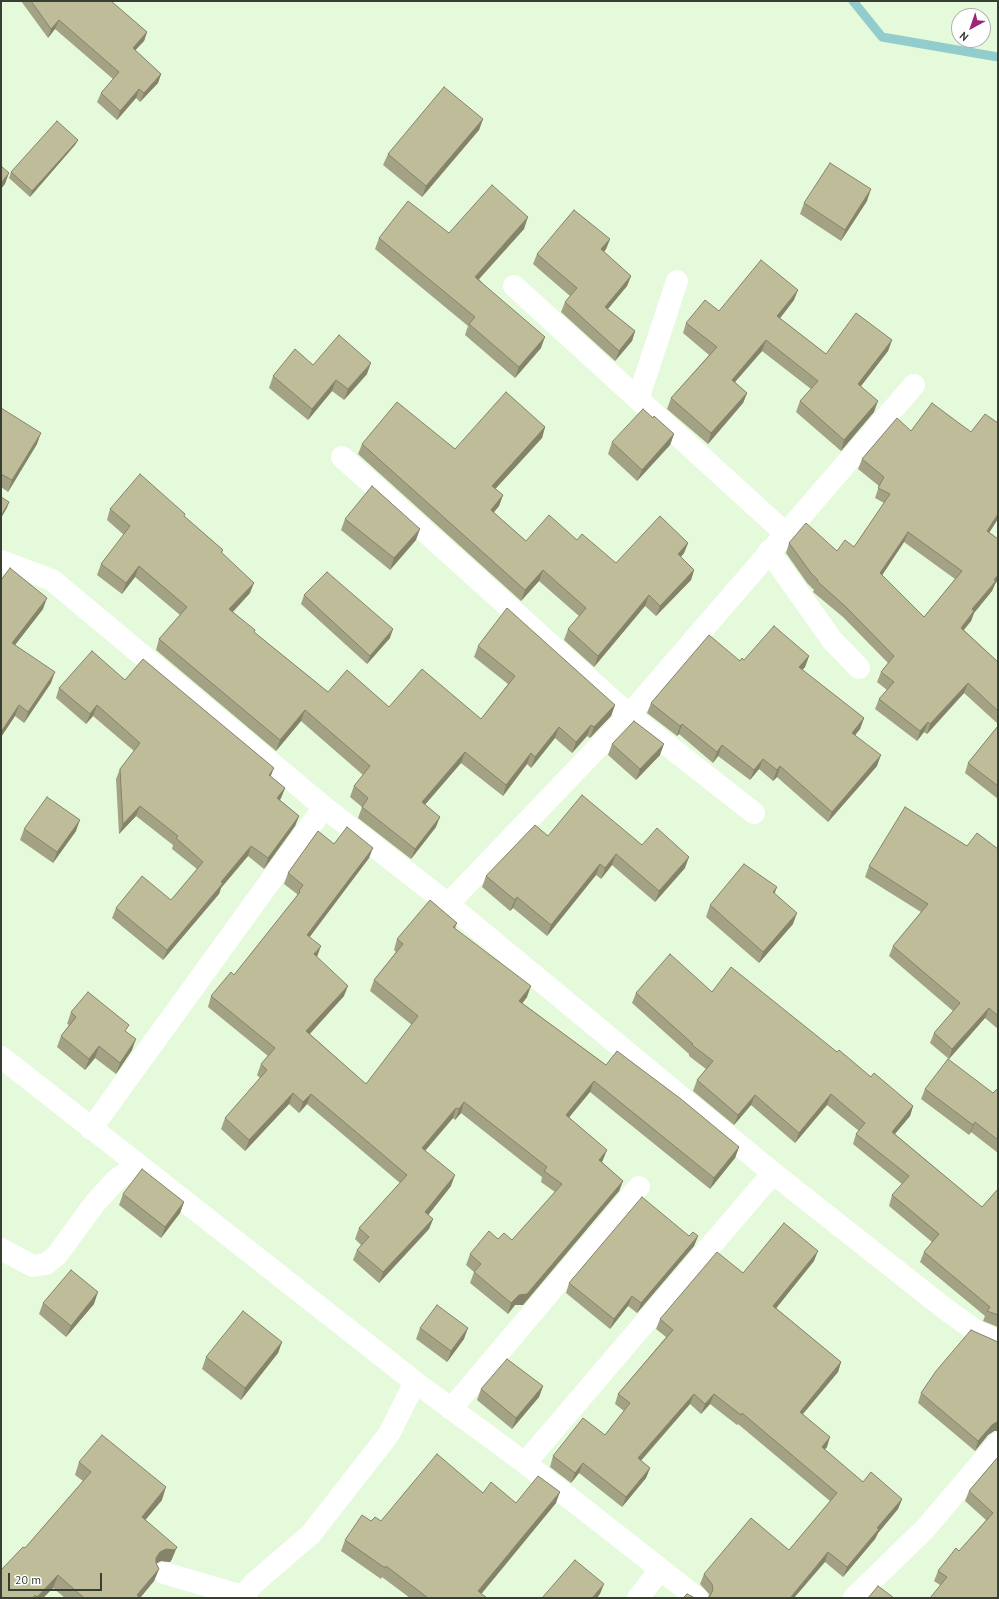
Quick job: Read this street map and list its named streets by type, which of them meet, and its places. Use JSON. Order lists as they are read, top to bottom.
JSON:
{
  "scale_bar": "20 m",
  "north": "bottom left"
}
